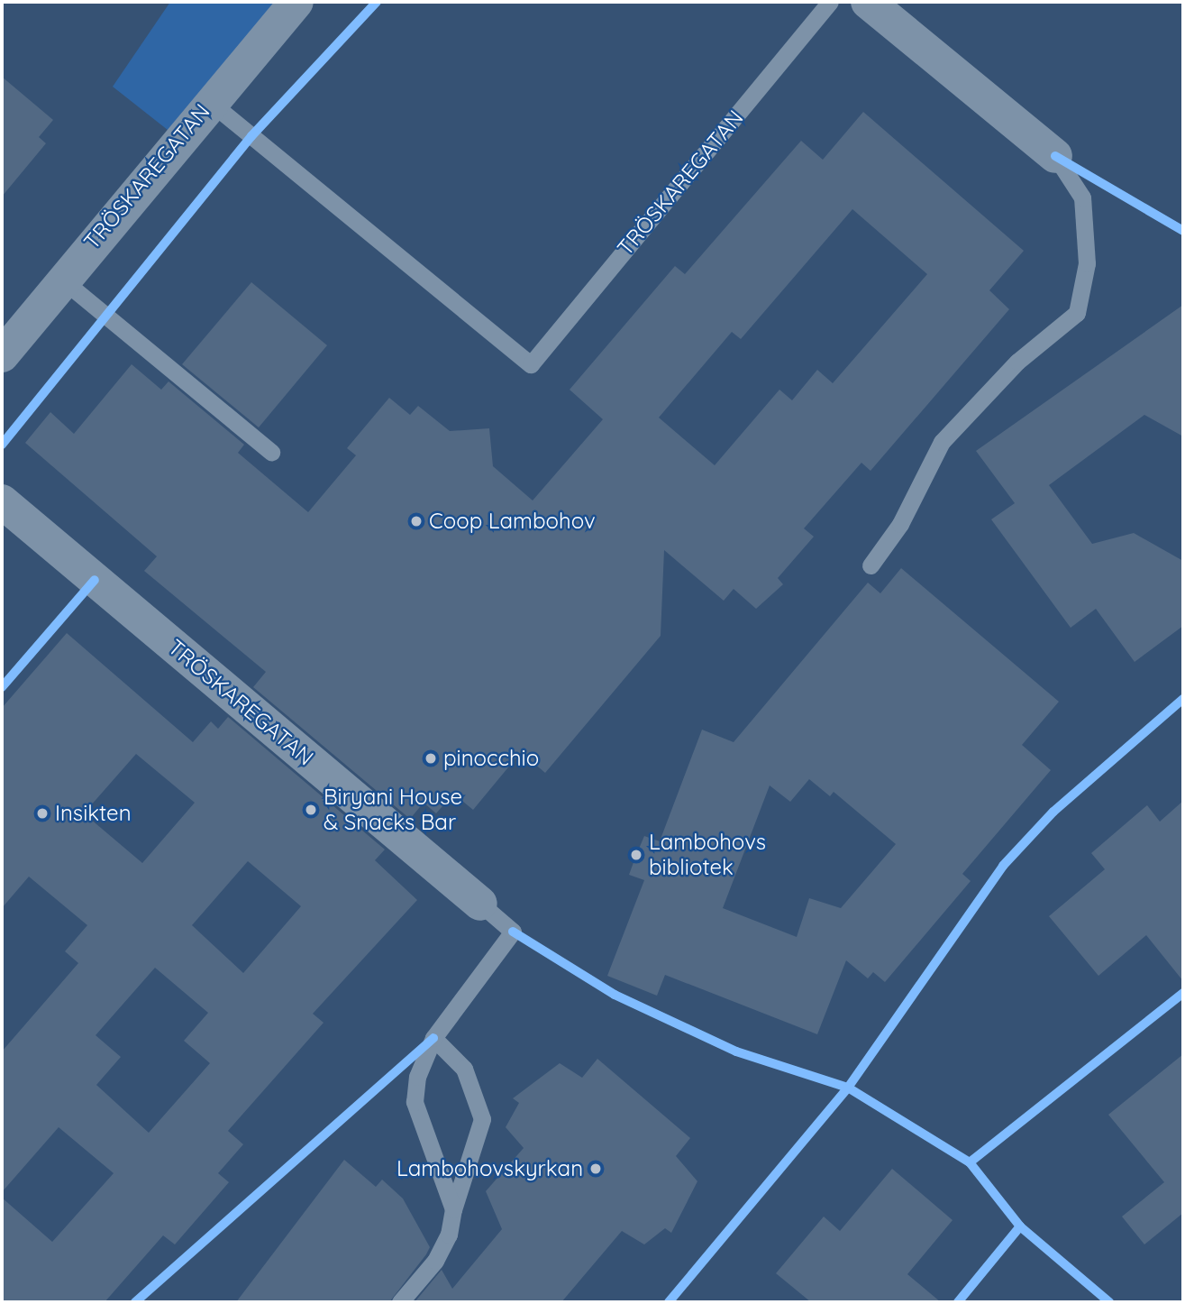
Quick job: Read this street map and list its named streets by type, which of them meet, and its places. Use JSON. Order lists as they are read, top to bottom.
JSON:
{
  "streets": {
    "street": ["TRÖSKAREGATAN"]
  },
  "places": [
    "Coop Lambohov",
    "pinocchio",
    "Biryani House & Snacks Bar",
    "Insikten",
    "Lambohovs bibliotek",
    "Lambohovskyrkan"
  ]
}
